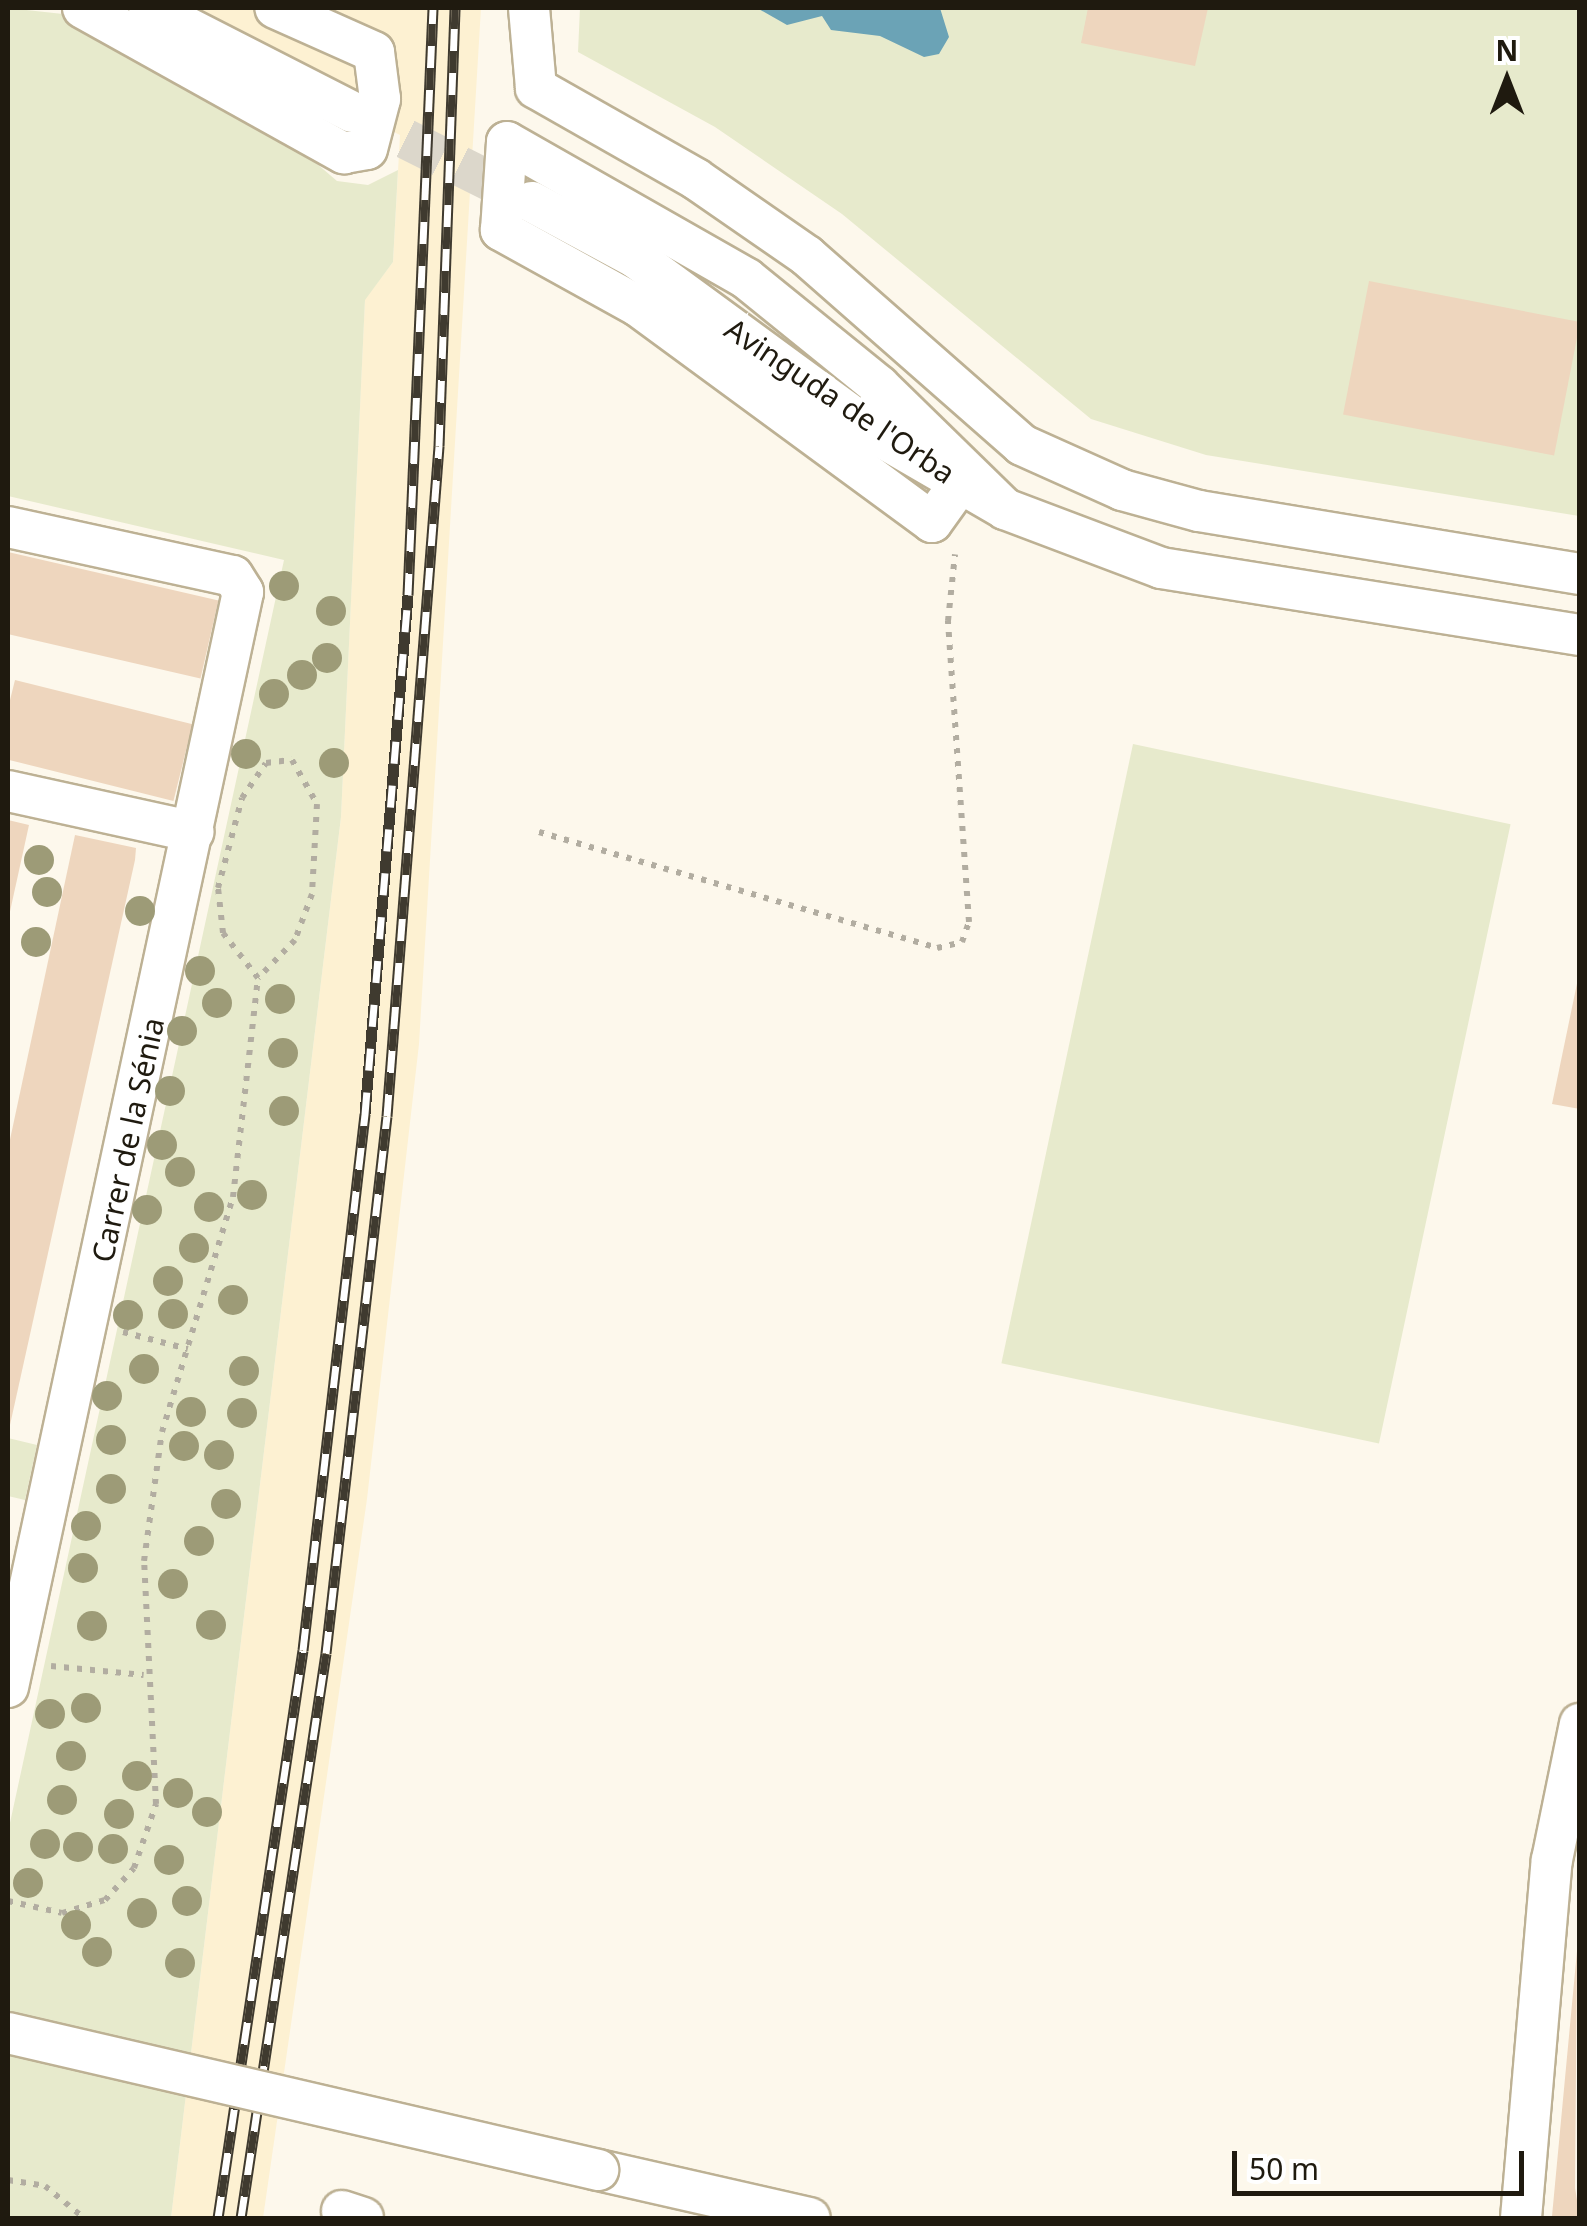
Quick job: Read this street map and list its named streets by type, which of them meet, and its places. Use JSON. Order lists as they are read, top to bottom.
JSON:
{
  "streets": {
    "street": ["Avinguda de l'Orba", "Carrer de la Sénia"]
  },
  "scale_bar": "50 m",
  "north": "top"
}
